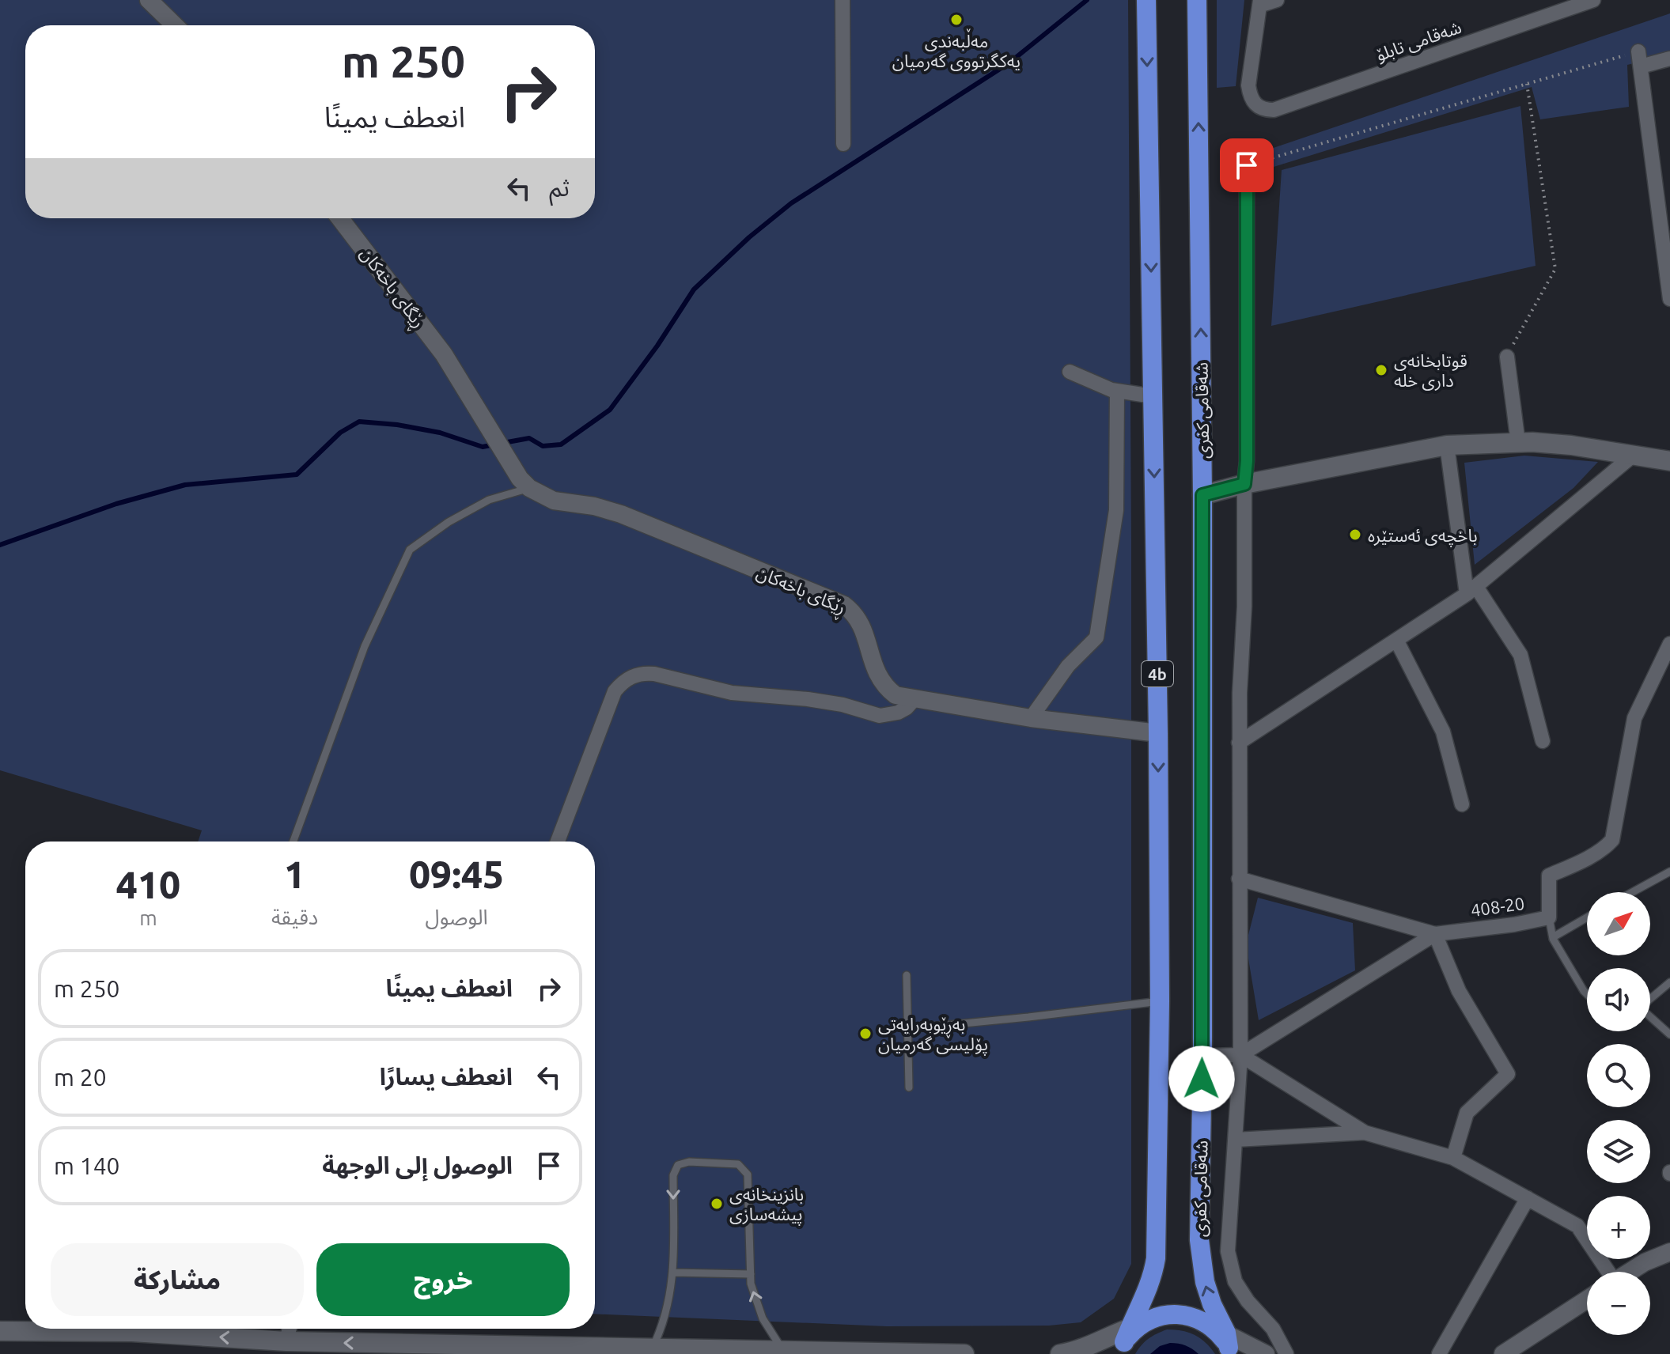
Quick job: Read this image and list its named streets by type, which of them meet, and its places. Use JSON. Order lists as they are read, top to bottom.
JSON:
{
  "streets": {
    "highway": ["شەقامی کفری", "4b"],
    "street": ["شەقامی تابلۆ", "ڕێگای باخەکان", "408-20"]
  },
  "crossings": [
    ["ڕێگای باخەکان", "4b"]
  ],
  "places": [
    "مەڵبەندی یەکگرتووی گەرمیان",
    "قوتابخانەی داری خلە",
    "باخچەی ئەستێرە",
    "بەڕێوبەرایەتی پۆلیسی گەرمیان",
    "بانزینخانەی پیشەسازی"
  ],
  "north": "top right",
  "page": {
    "turn": ["250 m", "انعطف يمينًا"],
    "then": "ثم",
    "eta": [
      "09:45",
      "الوصول",
      "1",
      "دقيقة",
      "410",
      "m"
    ],
    "map_buttons": ["+", "−"],
    "list": [
      {
        "name": "انعطف يمينًا",
        "value": "250 m"
      },
      {
        "name": "انعطف يسارًا",
        "value": "20 m"
      },
      {
        "name": "الوصول إلى الوجهة",
        "value": "140 m"
      }
    ],
    "buttons": ["خروج", "مشاركة"]
  }
}
